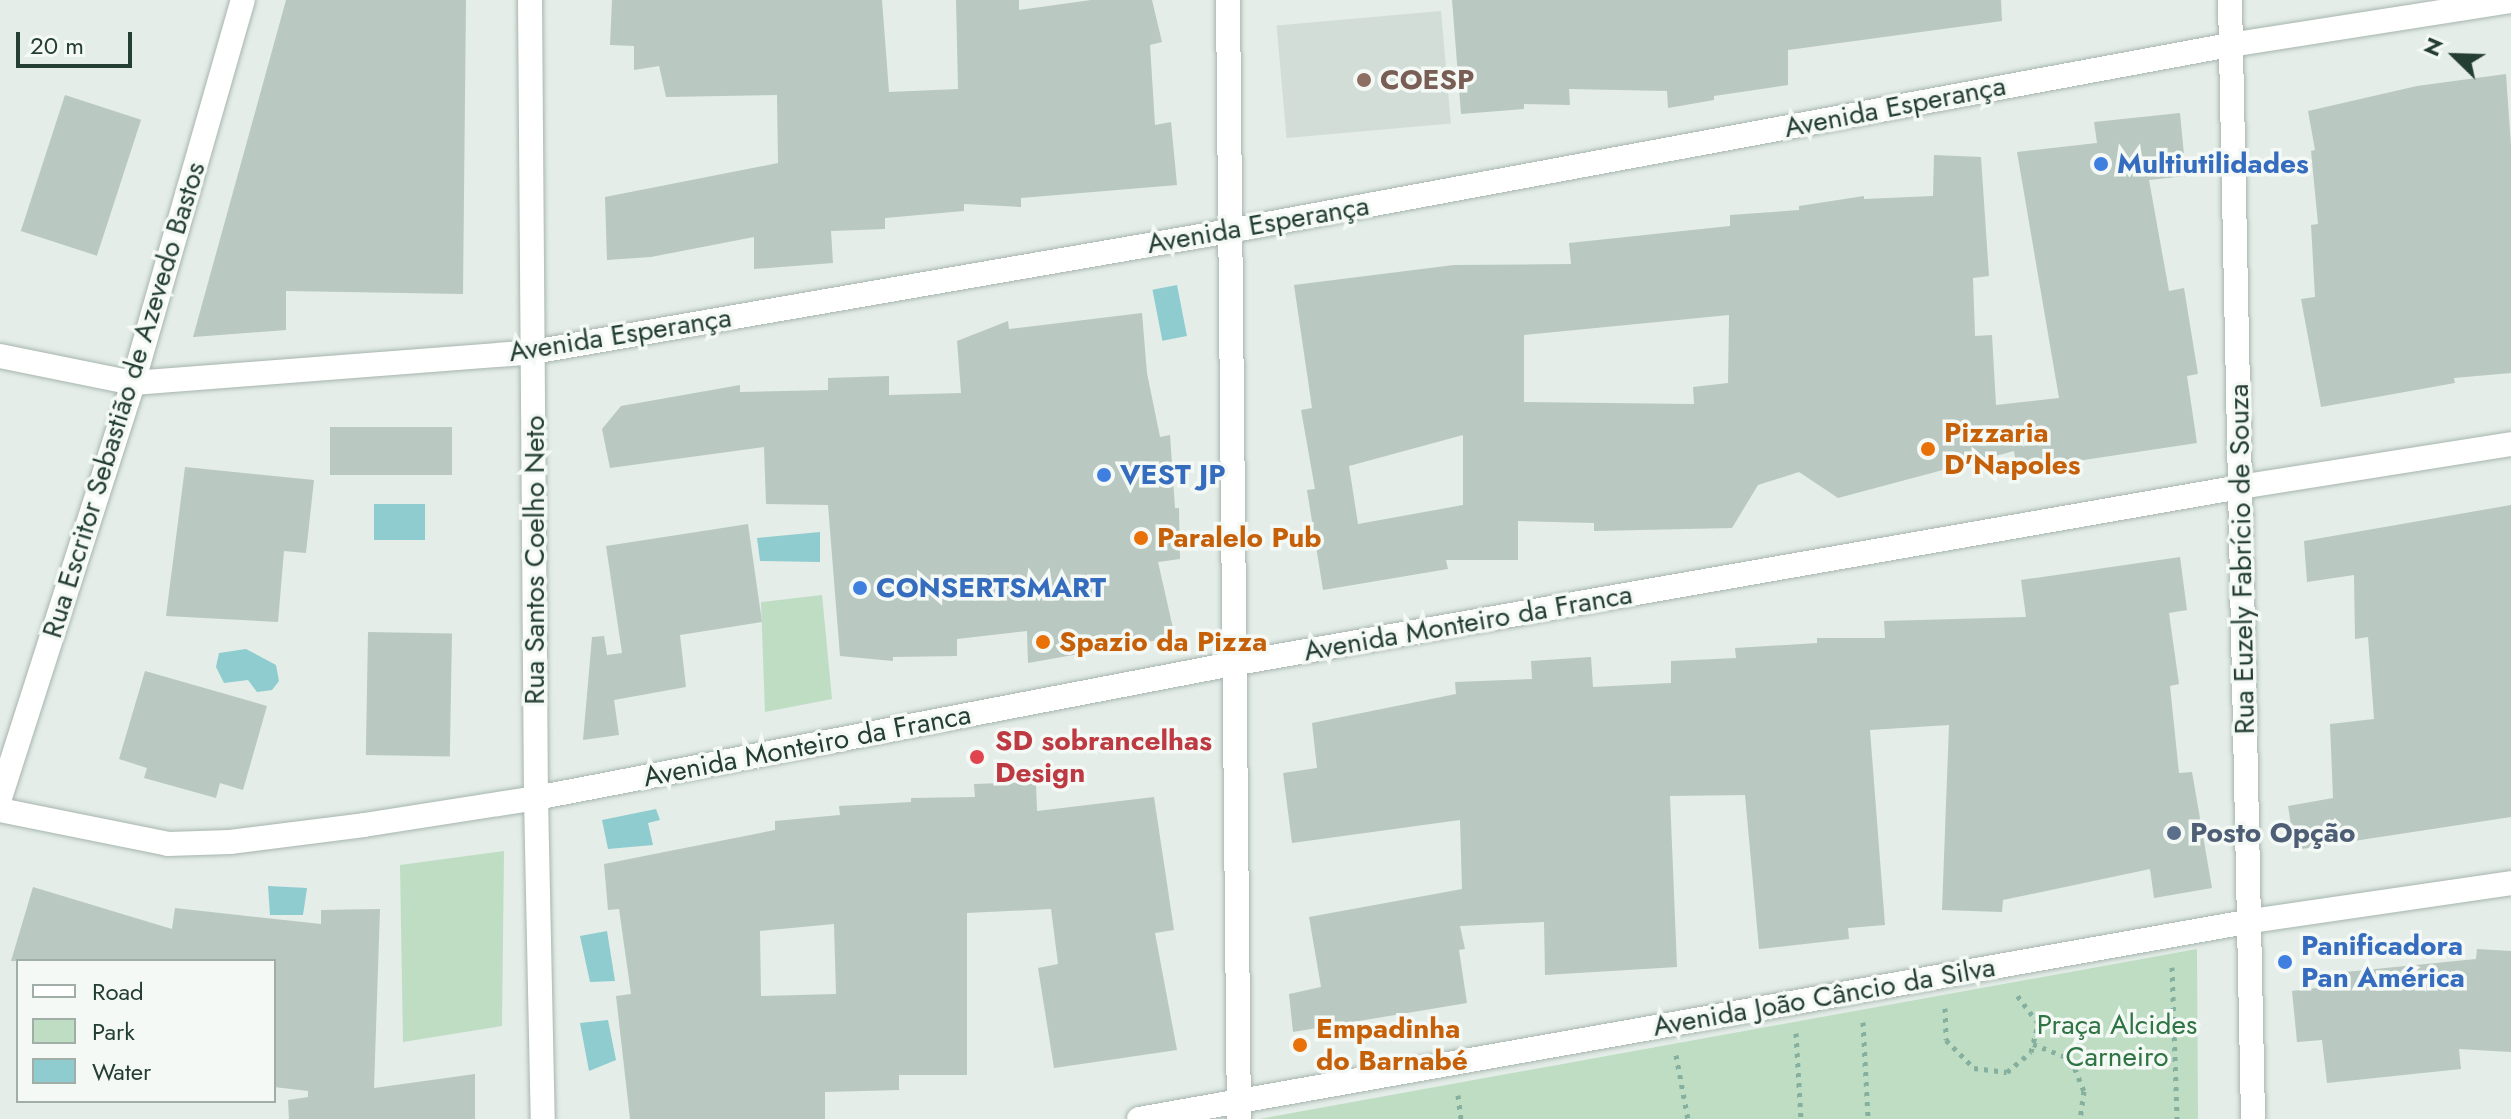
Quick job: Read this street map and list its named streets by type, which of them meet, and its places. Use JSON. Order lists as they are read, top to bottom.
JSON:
{
  "streets": {
    "main road": [
      "Avenida Esperança",
      "Rua Escritor Sebastião de Azevedo Bastos",
      "Rua Euzely Fabrício de Souza",
      "Rua Santos Coelho Neto",
      "Avenida Monteiro da Franca",
      "Avenida João Câncio da Silva"
    ]
  },
  "crossings": [
    ["Avenida Esperança", "Rua Escritor Sebastião de Azevedo Bastos"],
    ["Avenida Esperança", "Rua Euzely Fabrício de Souza"],
    ["Avenida Esperança", "Rua Santos Coelho Neto"],
    ["Rua Euzely Fabrício de Souza", "Avenida Monteiro da Franca"],
    ["Rua Euzely Fabrício de Souza", "Avenida João Câncio da Silva"],
    ["Rua Santos Coelho Neto", "Avenida Monteiro da Franca"]
  ],
  "parks": ["Praça Alcides Carneiro"],
  "places": [
    "COESP",
    "Multiutilidades",
    "Pizzaria D'Napoles",
    "VEST JP",
    "Paralelo Pub",
    "CONSERTSMART",
    "Spazio da Pizza",
    "SD sobrancelhas Design",
    "Posto Opção",
    "Panificadora Pan América",
    "Empadinha do Barnabé"
  ],
  "legend": ["Road", "Park", "Water"],
  "scale_bar": "20 m",
  "north": "top left"
}
